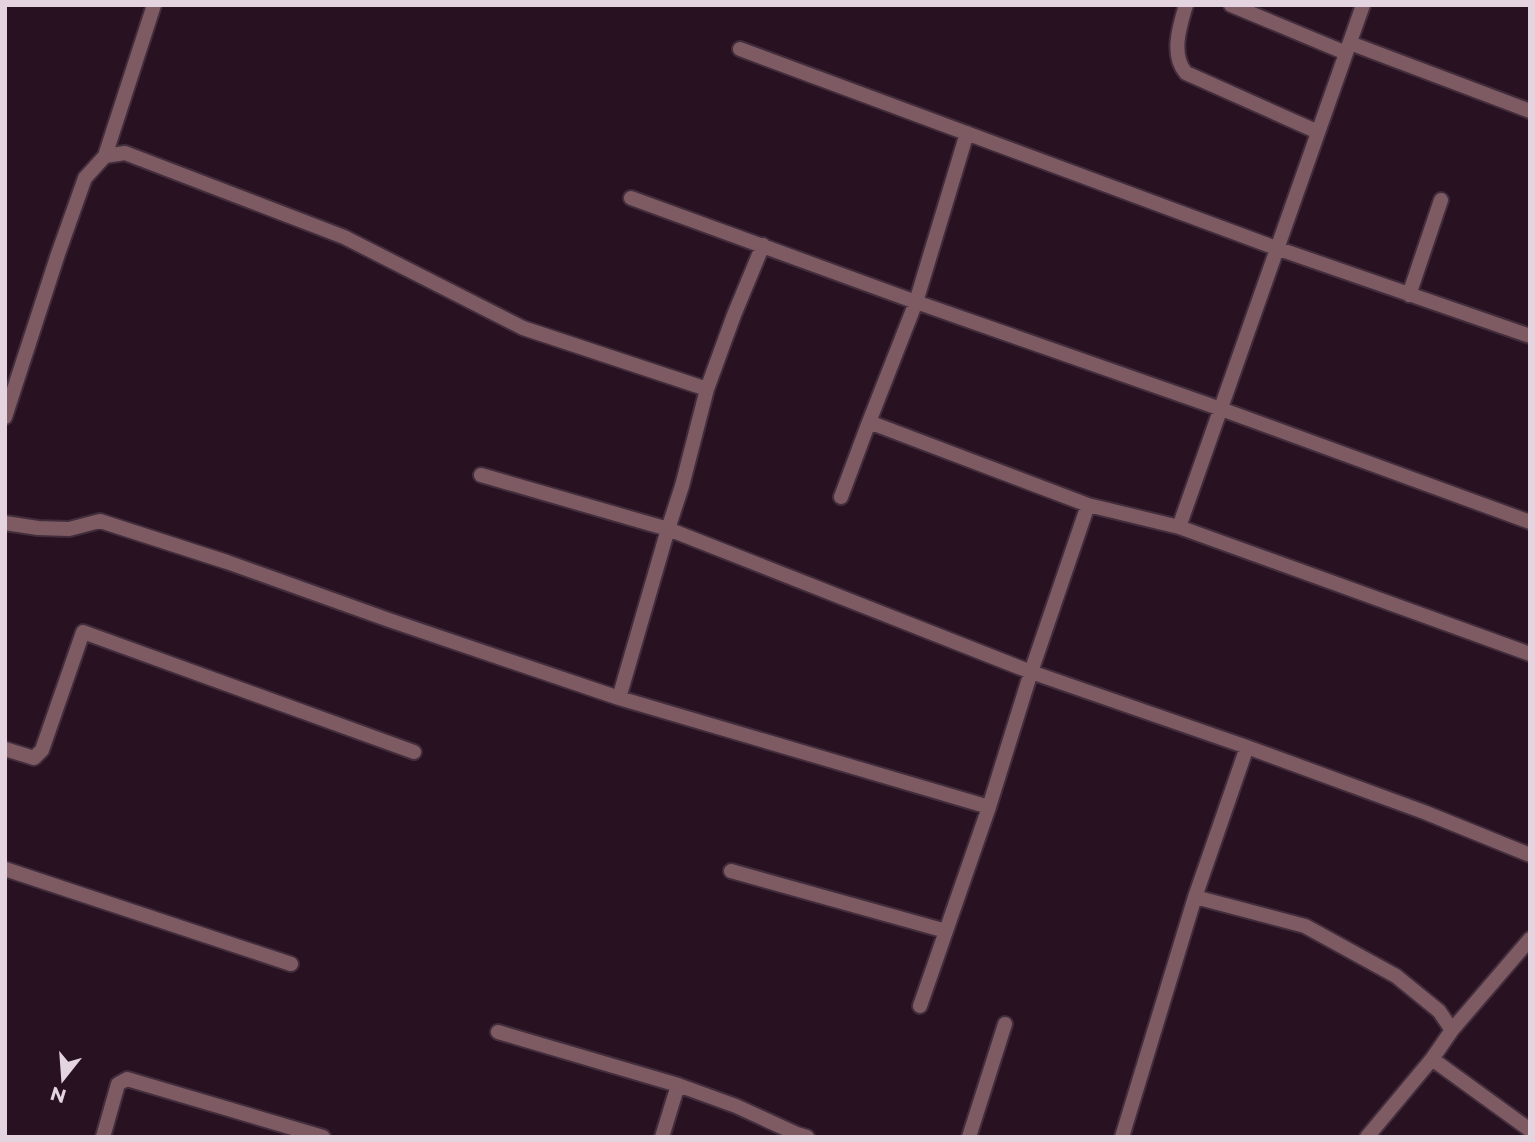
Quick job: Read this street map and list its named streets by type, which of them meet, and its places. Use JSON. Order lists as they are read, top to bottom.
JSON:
{
  "north": "bottom"
}
